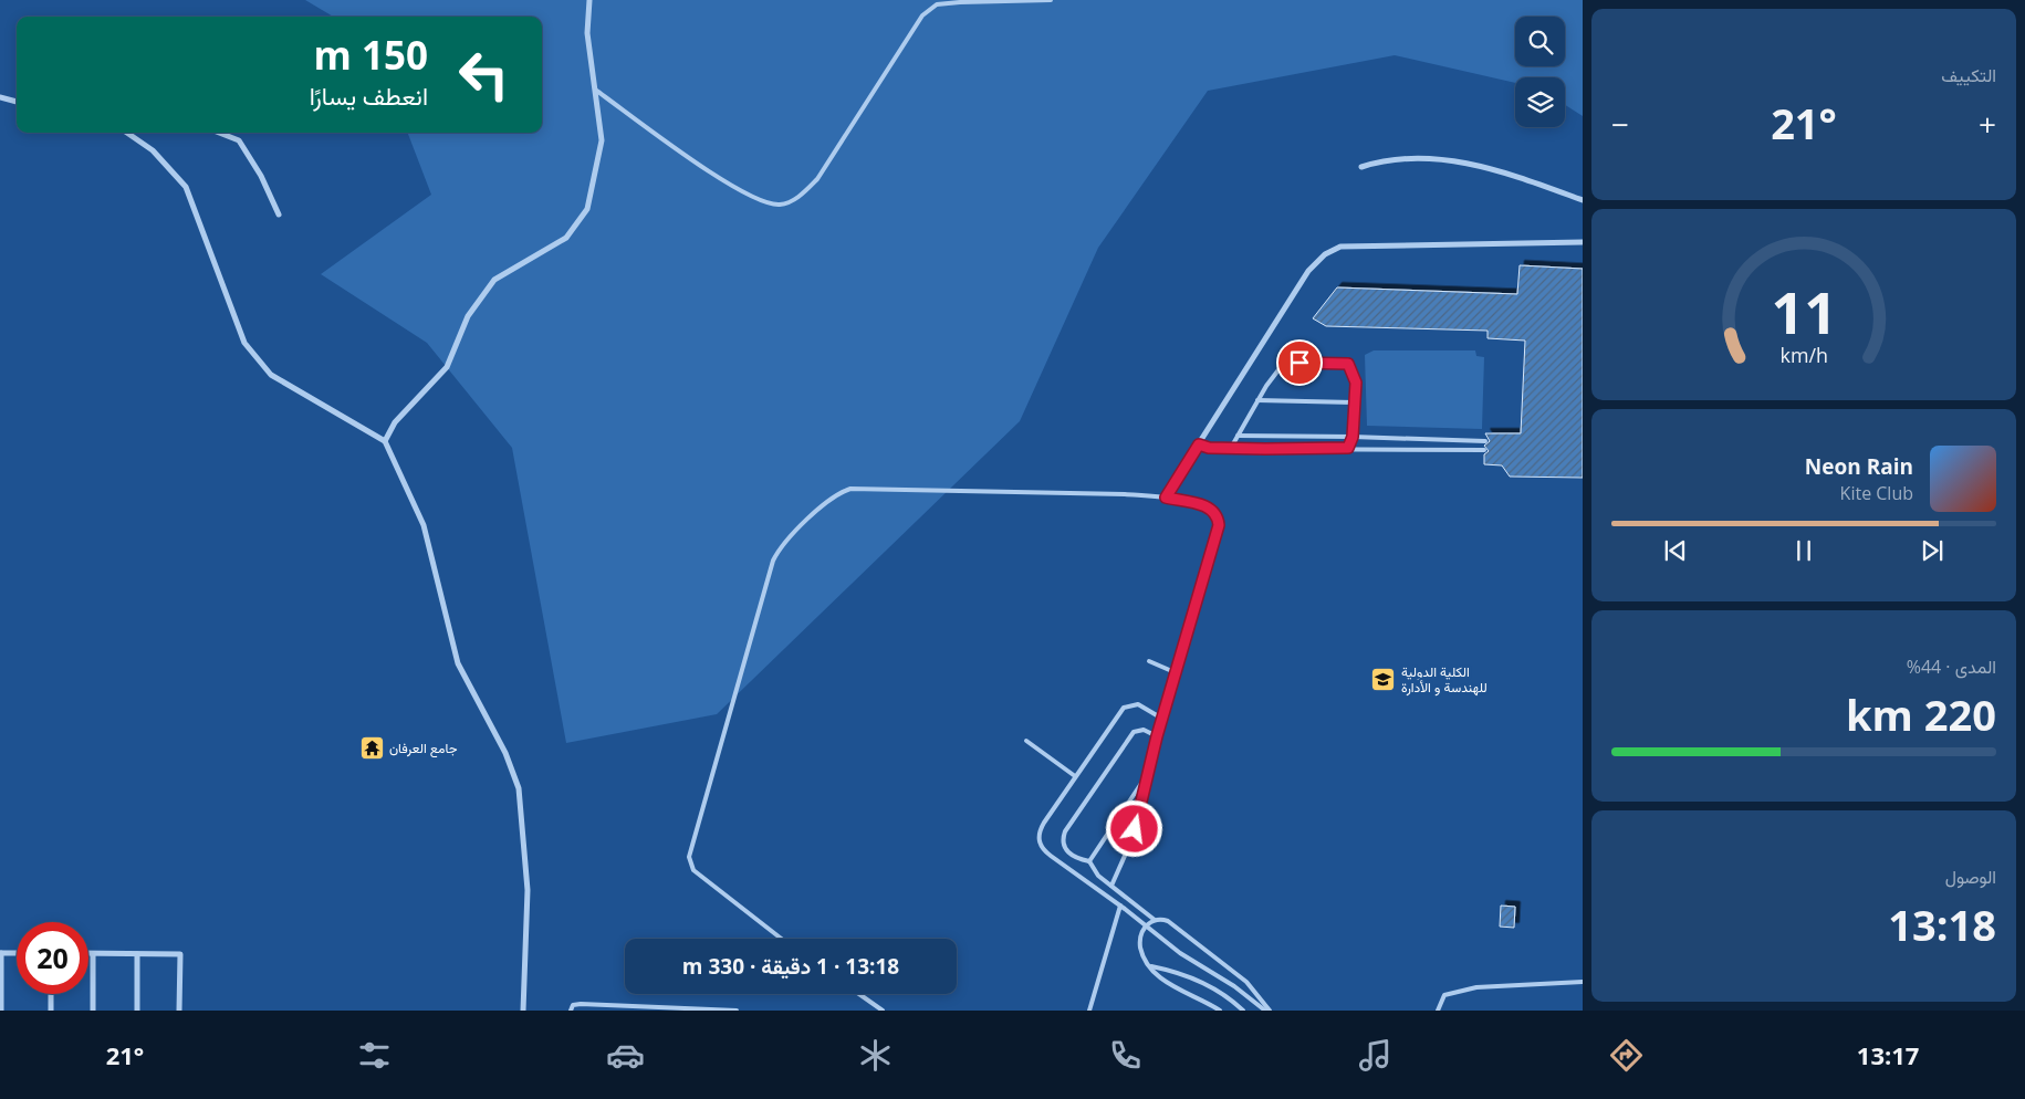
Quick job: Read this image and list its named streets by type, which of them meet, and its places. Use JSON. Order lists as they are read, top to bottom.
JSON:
{
  "places": {
    "school or university": ["الكلية الدولية للهندسة و الأدارة"],
    "temple": ["جامع العرفان"]
  },
  "page": {
    "tile": [
      "التكييف",
      ["المدى · 44%", "220 km"],
      ["الوصول", "13:18"]
    ],
    "turn": ["150 m", "انعطف يسارًا"],
    "heat": ["−", "21°", "+"],
    "song": ["Neon Rain", "Kite Club"],
    "limit": "20",
    "trip": "13:18 · 1 دقيقة · 330 m",
    "tabs": ["13:17", "21°"],
    "gauge": ["11", "km/h"]
  }
}
